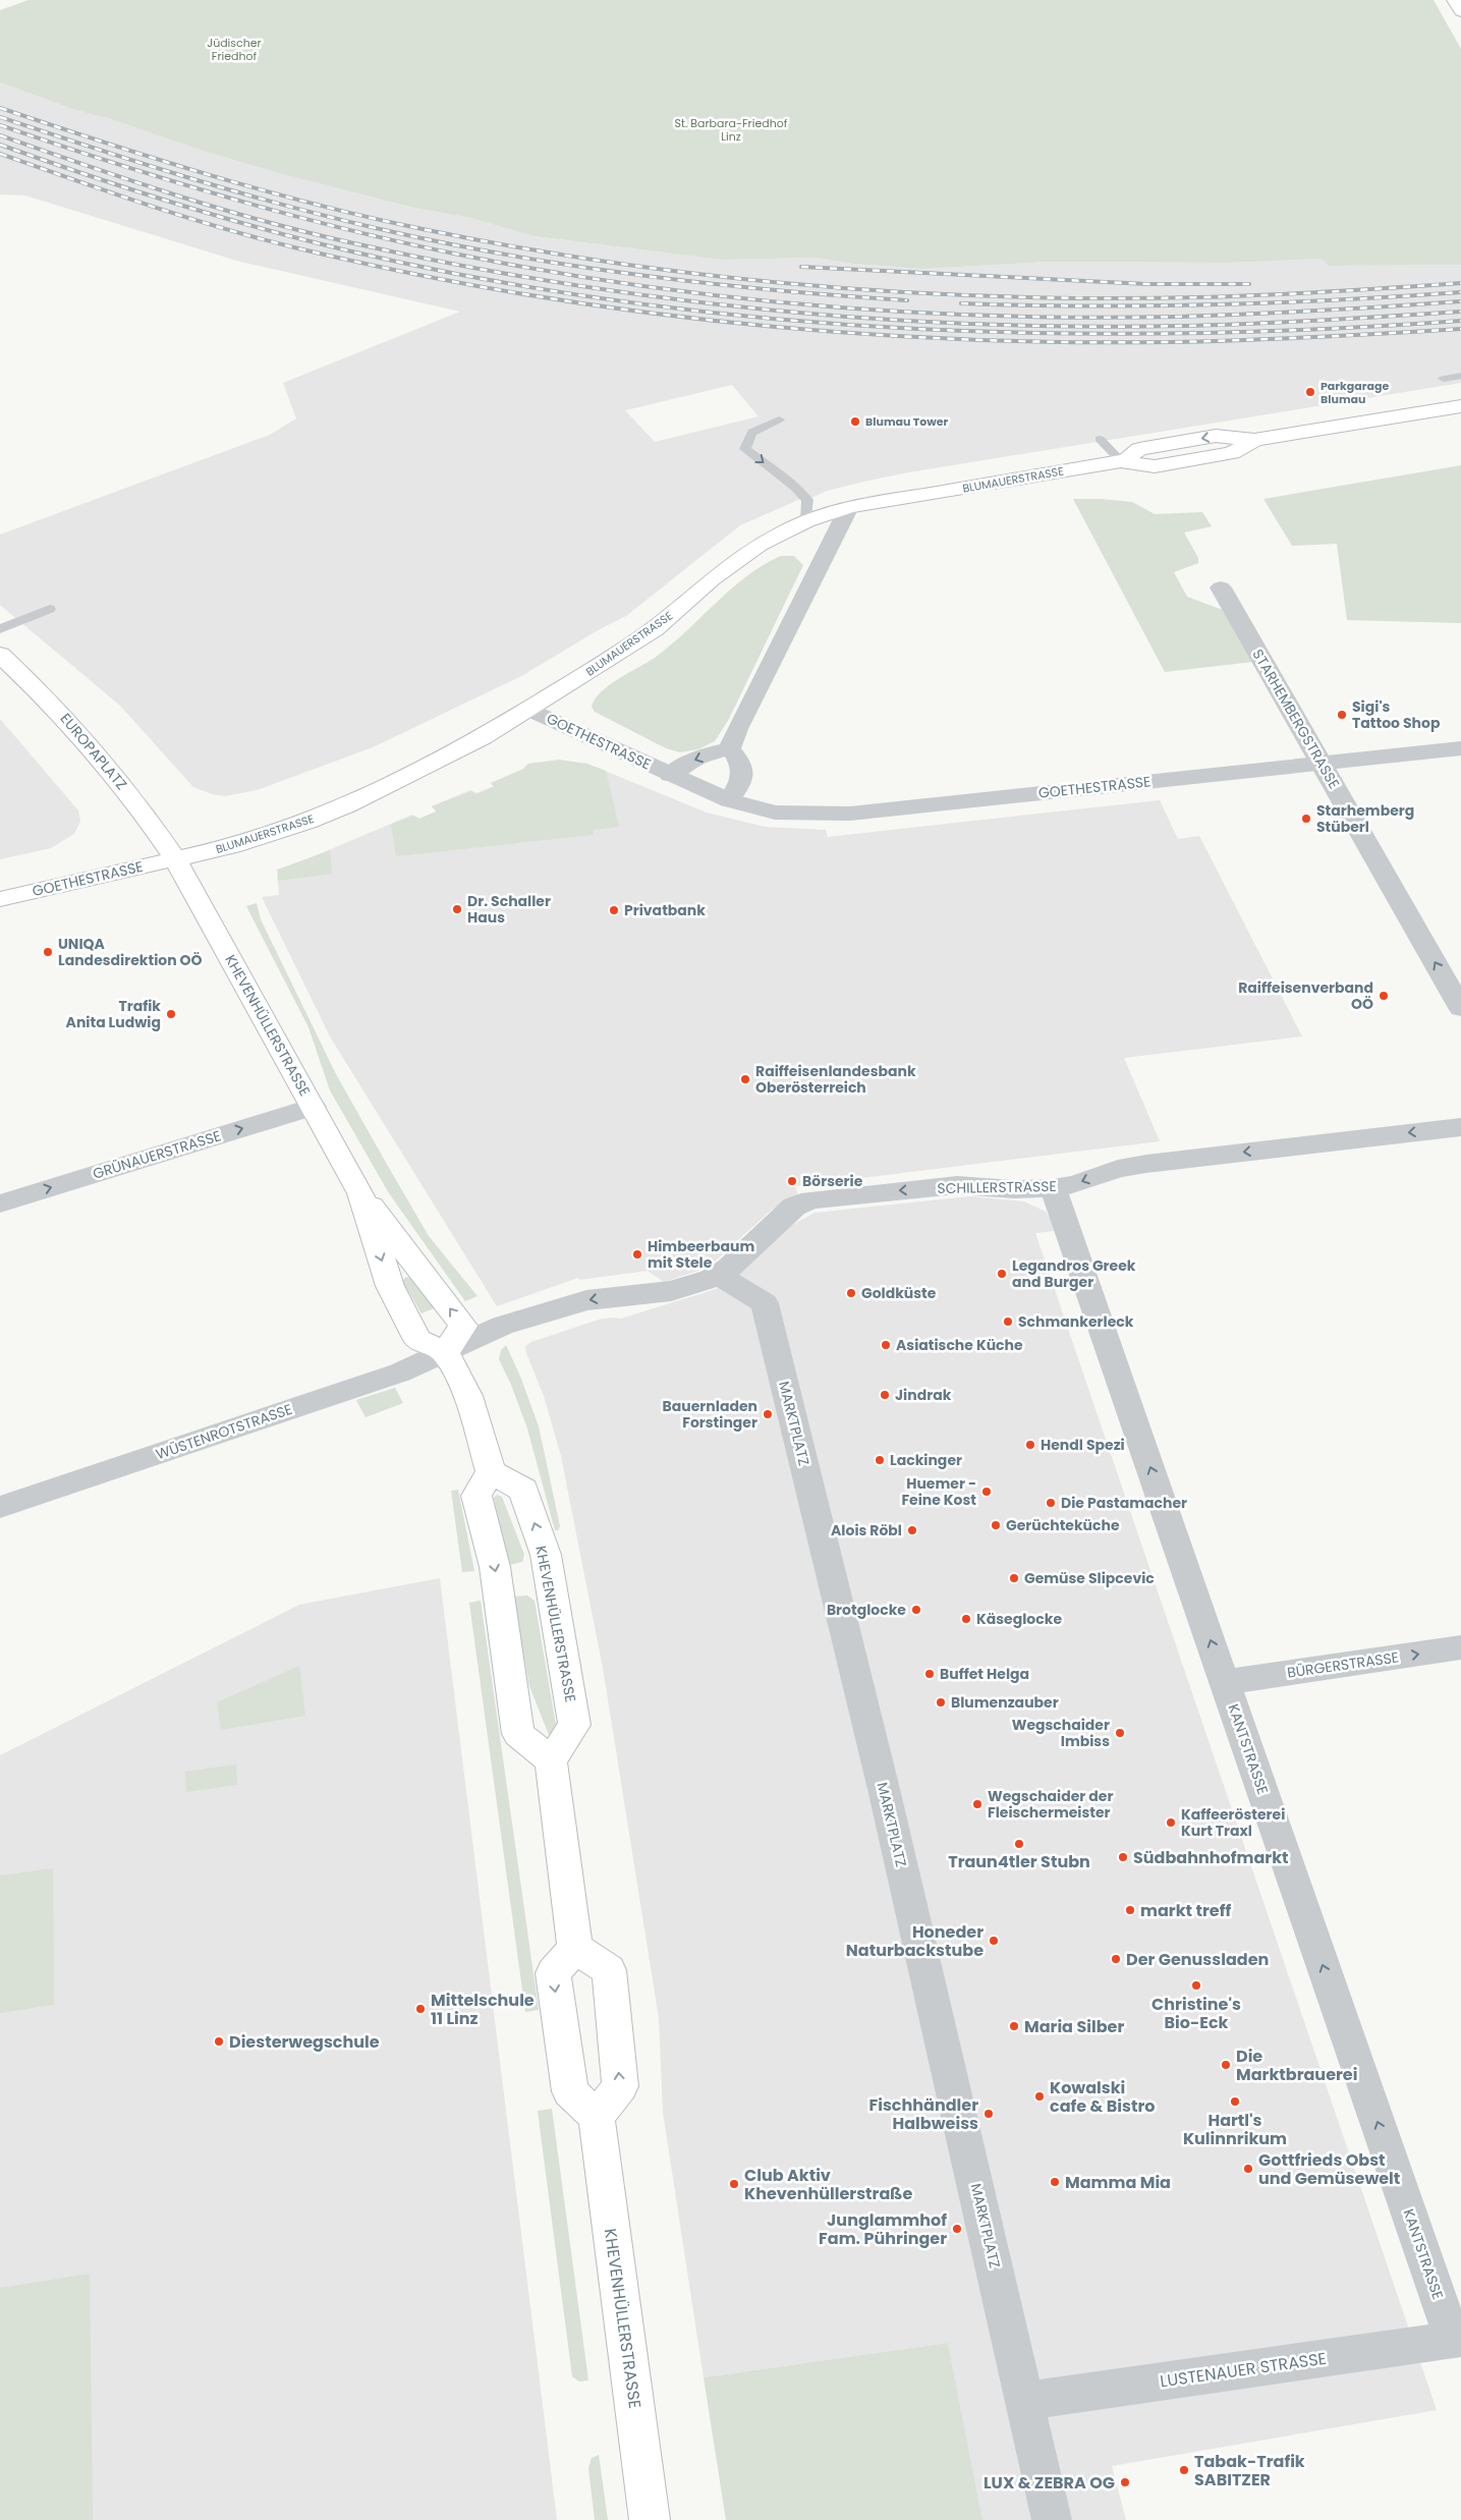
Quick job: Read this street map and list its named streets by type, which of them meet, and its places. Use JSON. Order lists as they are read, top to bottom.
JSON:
{
  "streets": {
    "main road": [
      "BLUMAUERSTRASSE",
      "GOETHESTRASSE",
      "EUROPAPLATZ",
      "KHEVENHÜLLERSTRASSE"
    ],
    "street": [
      "STARHEMBERGSTRASSE",
      "GRÜNAUERSTRASSE",
      "SCHILLERSTRASSE",
      "MARKTPLATZ",
      "WÜSTENROTSTRASSE",
      "BÜRGERSTRASSE",
      "KANTSTRASSE",
      "LUSTENAUER STRASSE"
    ]
  },
  "crossings": [
    ["BLUMAUERSTRASSE", "GOETHESTRASSE"],
    ["BLUMAUERSTRASSE", "EUROPAPLATZ"],
    ["BLUMAUERSTRASSE", "KHEVENHÜLLERSTRASSE"],
    ["STARHEMBERGSTRASSE", "GOETHESTRASSE"],
    ["GOETHESTRASSE", "EUROPAPLATZ"],
    ["GOETHESTRASSE", "KHEVENHÜLLERSTRASSE"],
    ["EUROPAPLATZ", "KHEVENHÜLLERSTRASSE"],
    ["KHEVENHÜLLERSTRASSE", "GRÜNAUERSTRASSE"],
    ["KHEVENHÜLLERSTRASSE", "SCHILLERSTRASSE"],
    ["KHEVENHÜLLERSTRASSE", "WÜSTENROTSTRASSE"],
    ["SCHILLERSTRASSE", "MARKTPLATZ"],
    ["SCHILLERSTRASSE", "WÜSTENROTSTRASSE"],
    ["SCHILLERSTRASSE", "KANTSTRASSE"],
    ["MARKTPLATZ", "LUSTENAUER STRASSE"],
    ["BÜRGERSTRASSE", "KANTSTRASSE"],
    ["KANTSTRASSE", "LUSTENAUER STRASSE"]
  ],
  "one_way": [
    "STARHEMBERGSTRASSE",
    "GRÜNAUERSTRASSE",
    "SCHILLERSTRASSE",
    "BÜRGERSTRASSE",
    "KANTSTRASSE"
  ],
  "parks": ["Jüdischer Friedhof", "St. Barbara-Friedhof Linz"],
  "places": [
    "Parkgarage Blumau",
    "Blumau Tower",
    "Sigi's Tattoo Shop",
    "Starhemberg Stüberl",
    "Dr. Schaller Haus",
    "Privatbank",
    "UNIQA Landesdirektion OÖ",
    "Raiffeisenverband OÖ",
    "Trafik Anita Ludwig",
    "Raiffeisenlandesbank Oberösterreich",
    "Börserie",
    "Himbeerbaum mit Stele",
    "Legandros Greek and Burger",
    "Goldküste",
    "Schmankerleck",
    "Asiatische Küche",
    "Jindrak",
    "Bauernladen Forstinger",
    "Hendl Spezi",
    "Lackinger",
    "Huemer - Feine Kost",
    "Die Pastamacher",
    "Gerüchteküche",
    "Alois Röbl",
    "Gemüse Slipcevic",
    "Brotglocke",
    "Käseglocke",
    "Buffet Helga",
    "Blumenzauber",
    "Wegschaider Imbiss",
    "Wegschaider der Fleischermeister",
    "Kaffeerösterei Kurt Traxl",
    "Traun4tler Stubn",
    "Südbahnhofmarkt",
    "markt treff",
    "Honeder Naturbackstube",
    "Der Genussladen",
    "Christine's Bio-Eck",
    "Mittelschule 11 Linz",
    "Maria Silber",
    "Diesterwegschule",
    "Die Marktbrauerei",
    "Kowalski cafe & Bistro",
    "Hartl's Kulinnrikum",
    "Fischhändler Halbweiss",
    "Gottfrieds Obst und Gemüsewelt",
    "Mamma Mia",
    "Club Aktiv Khevenhüllerstraße",
    "Junglammhof Fam. Pühringer",
    "Tabak-Trafik SABITZER",
    "LUX & ZEBRA OG"
  ]
}
